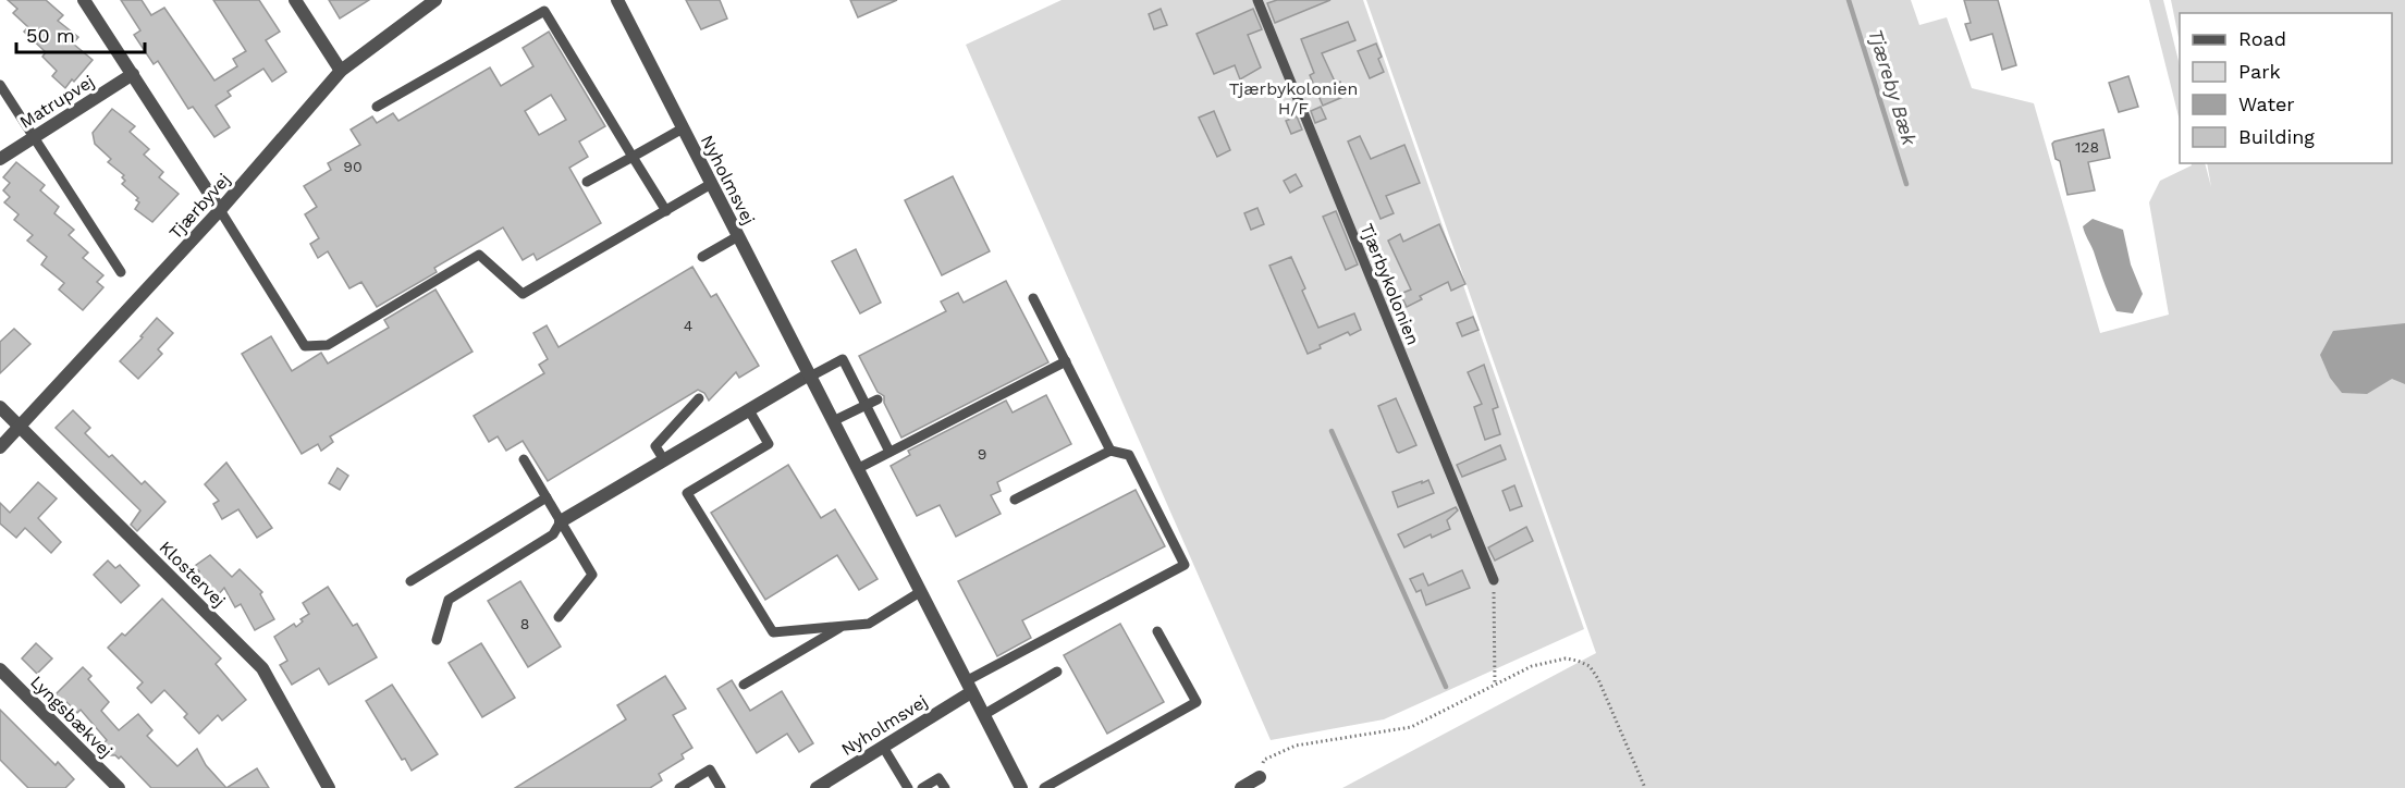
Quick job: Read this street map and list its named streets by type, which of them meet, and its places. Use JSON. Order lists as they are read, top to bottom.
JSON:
{
  "streets": {
    "street": [
      "Matrupvej",
      "Nyholmsvej",
      "Tjærbyvej",
      "Klostervej",
      "Lyngsbækvej"
    ],
    "lane": ["Tjærbykolonien"]
  },
  "crossings": [
    ["Tjærbyvej", "Klostervej"]
  ],
  "water": ["Tjæreby Bæk"],
  "parks": ["Tjærbykolonien H/F"],
  "house_numbers": [
    "128",
    "90",
    "4",
    "9",
    "8"
  ],
  "legend": [
    "Road",
    "Park",
    "Water",
    "Building"
  ],
  "scale_bar": "50 m"
}
